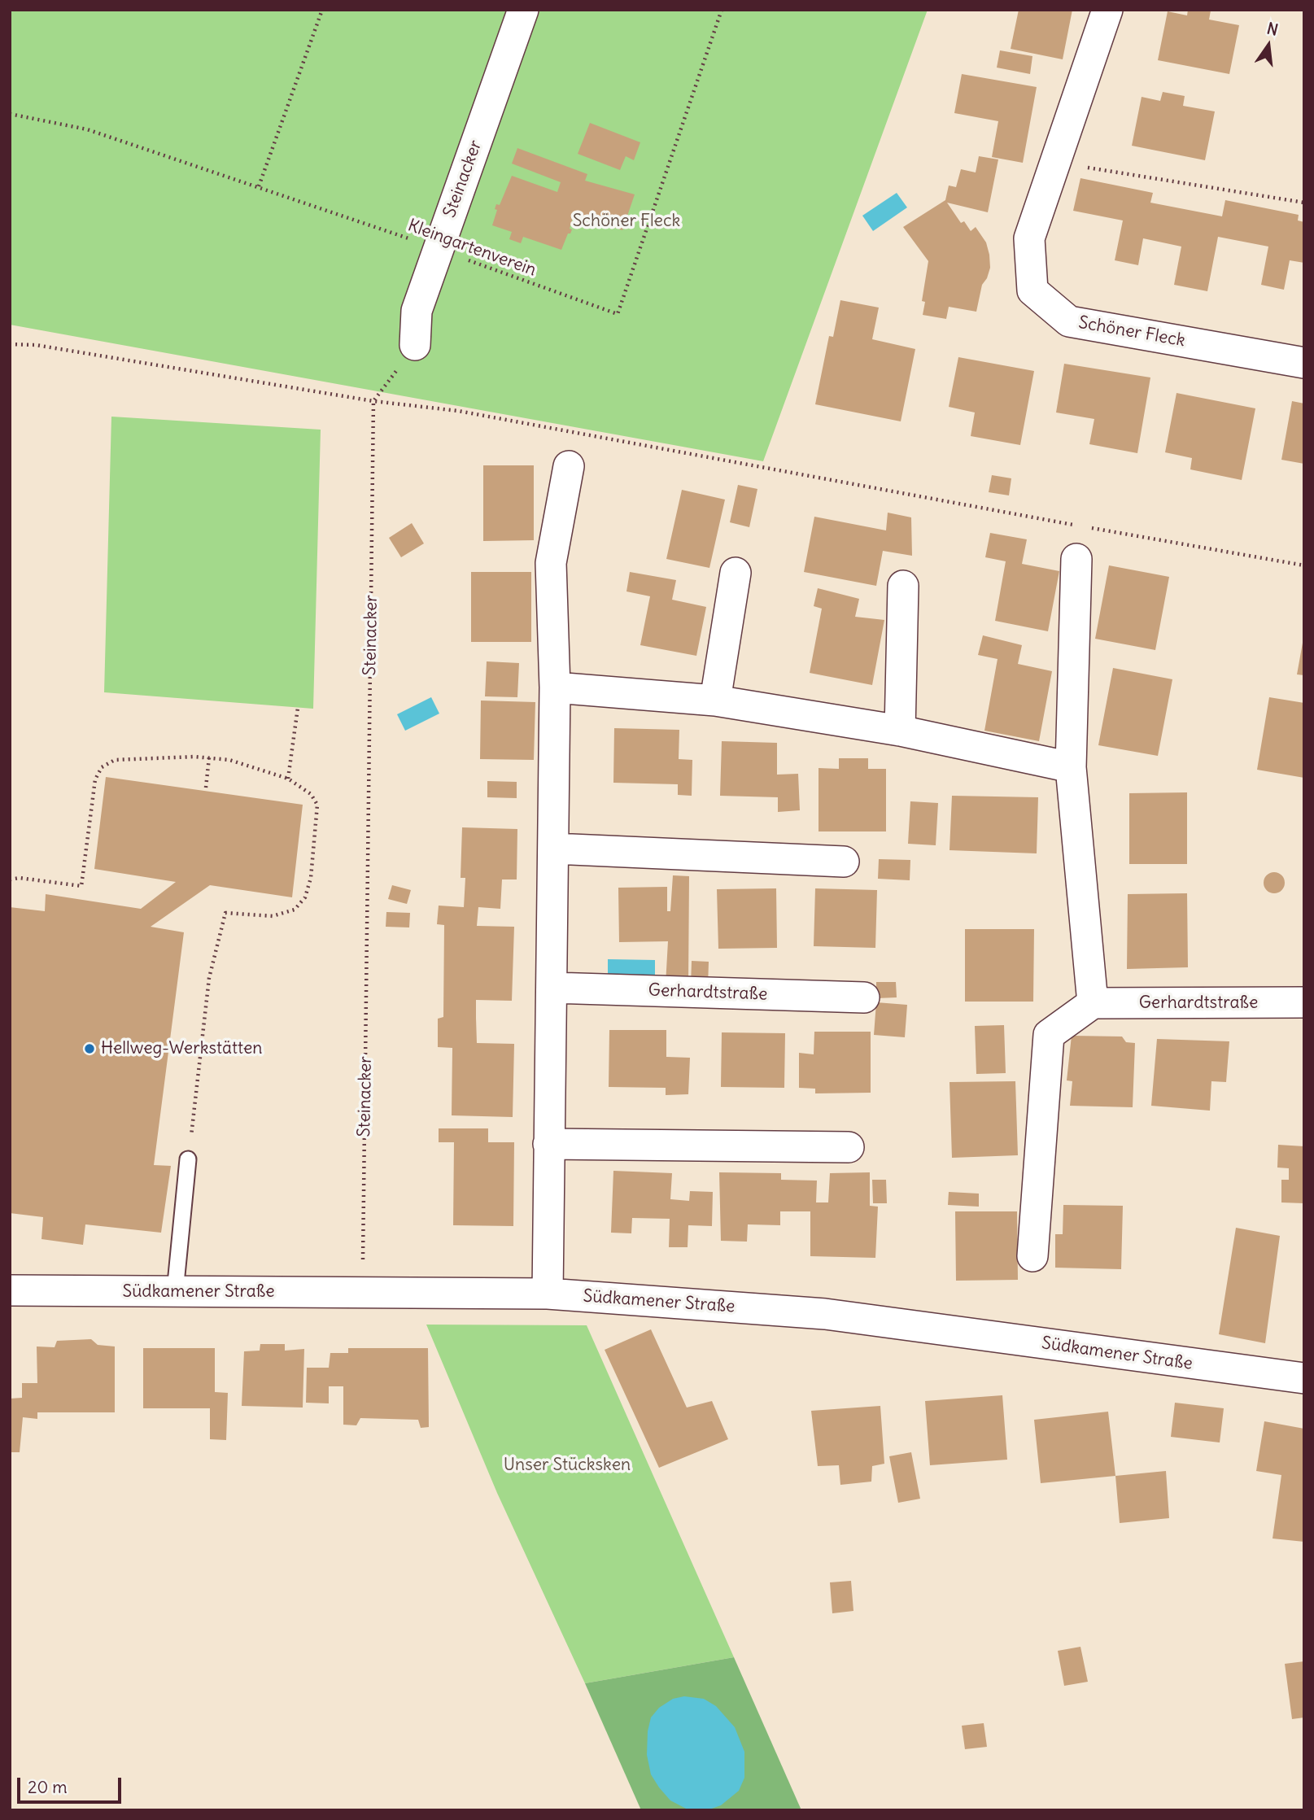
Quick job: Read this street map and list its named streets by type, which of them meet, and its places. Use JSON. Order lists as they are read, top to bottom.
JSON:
{
  "streets": {
    "street": [
      "Steinacker",
      "Schöner Fleck",
      "Gerhardtstraße",
      "Südkamener Straße"
    ],
    "path": ["Kleingartenverein"]
  },
  "crossings": [
    ["Steinacker", "Kleingartenverein"],
    ["Steinacker", "Südkamener Straße"]
  ],
  "parks": ["Schöner Fleck", "Unser Stücksken"],
  "places": ["Hellweg-Werkstätten"],
  "scale_bar": "20 m",
  "north": "top"
}
